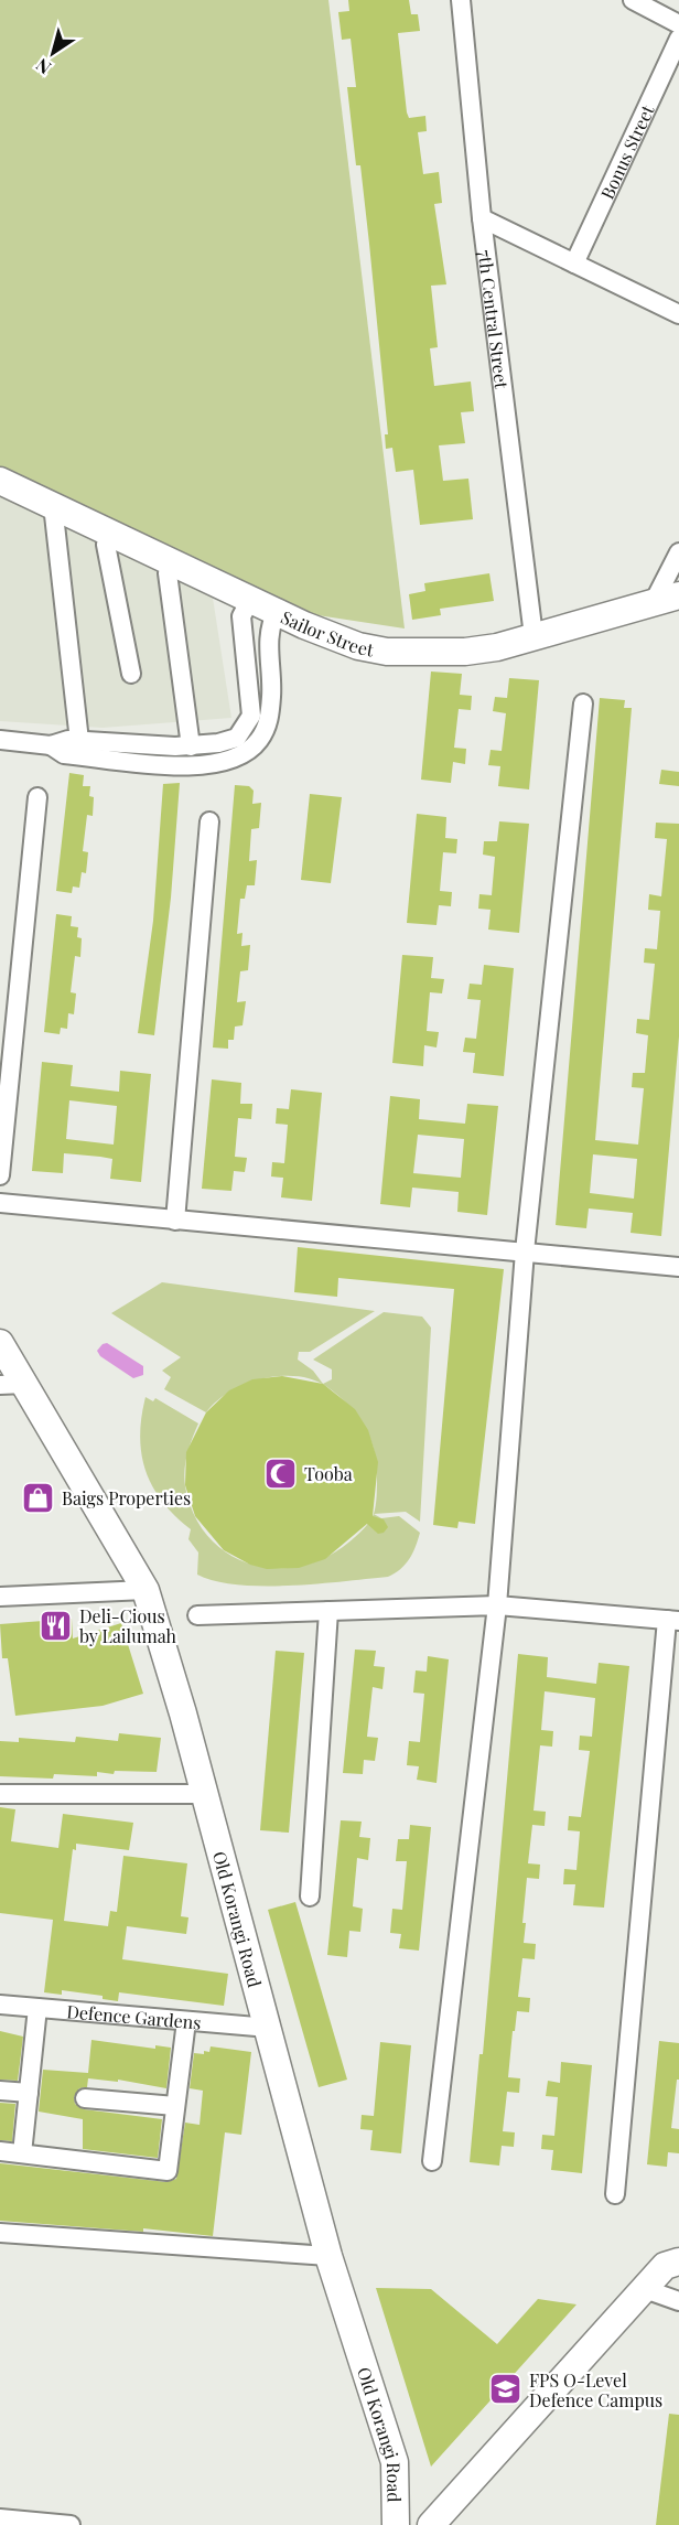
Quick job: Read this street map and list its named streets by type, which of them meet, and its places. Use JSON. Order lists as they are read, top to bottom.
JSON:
{
  "streets": {
    "street": [
      "Bonus Street",
      "7th Central Street",
      "Sailor Street",
      "Old Korangi Road",
      "Defence Gardens"
    ]
  },
  "crossings": [
    ["7th Central Street", "Sailor Street"],
    ["Old Korangi Road", "Defence Gardens"]
  ],
  "places": {
    "mosque": ["Tooba"],
    "shop": ["Baigs Properties"],
    "restaurant": ["Deli-Cious by Lailumah"],
    "school or university": ["FPS O-Level Defence Campus"]
  },
  "north": "bottom left"
}
